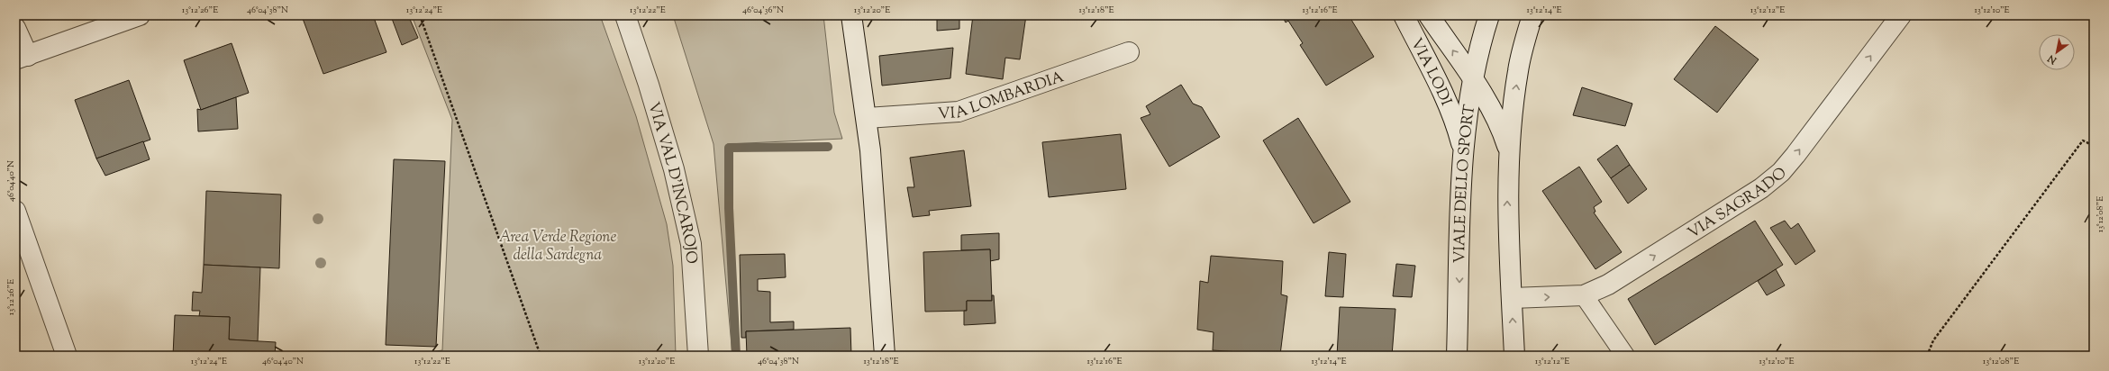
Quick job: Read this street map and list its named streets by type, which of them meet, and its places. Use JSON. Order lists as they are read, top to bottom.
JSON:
{
  "streets": {
    "street": [
      "VIA LODI",
      "VIA LOMBARDIA",
      "VIA VAL D'INCAROJO",
      "VIALE DELLO SPORT",
      "VIA SAGRADO"
    ]
  },
  "crossings": [
    ["VIA LODI", "VIALE DELLO SPORT"]
  ],
  "one_way": ["VIA SAGRADO"],
  "parks": ["Area Verde Regione della Sardegna"],
  "north": "bottom left",
  "coordinates": [
    "13°12'26\"E",
    "46°04'38\"N",
    "13°12'24\"E",
    "13°12'22\"E",
    "46°04'36\"N",
    "13°12'20\"E",
    "13°12'18\"E",
    "13°12'16\"E",
    "13°12'14\"E",
    "13°12'12\"E",
    "13°12'10\"E",
    "46°04'40\"N",
    "13°12'08\"E"
  ]
}
